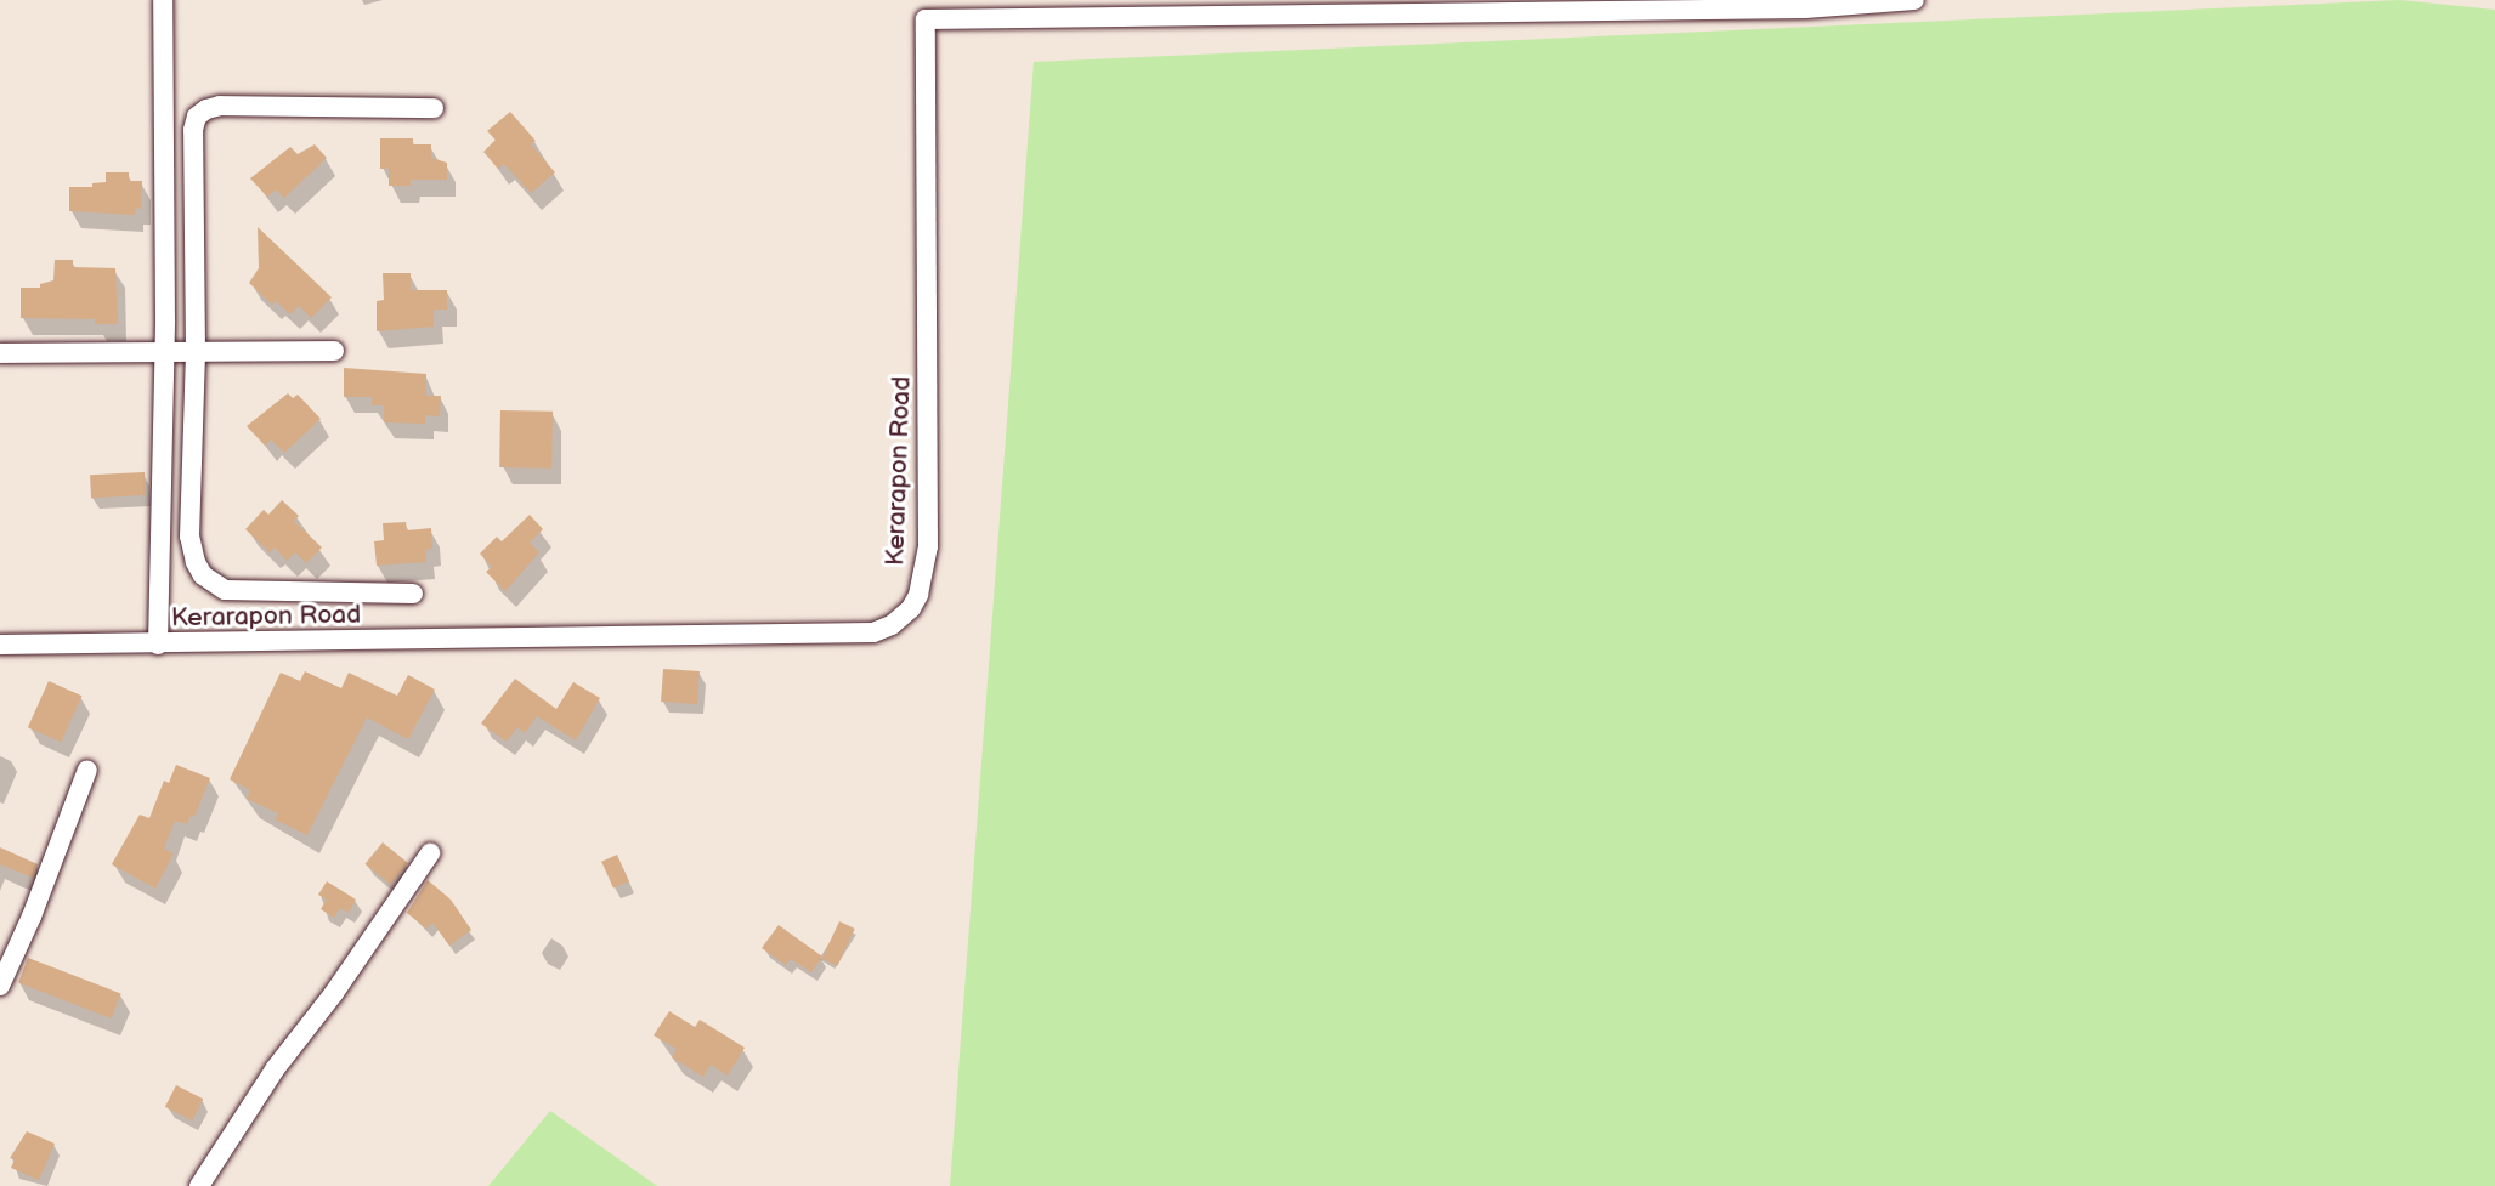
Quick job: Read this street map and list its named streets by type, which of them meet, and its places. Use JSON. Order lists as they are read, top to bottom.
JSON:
{
  "streets": {
    "street": ["Kerarapon Road"]
  }
}
